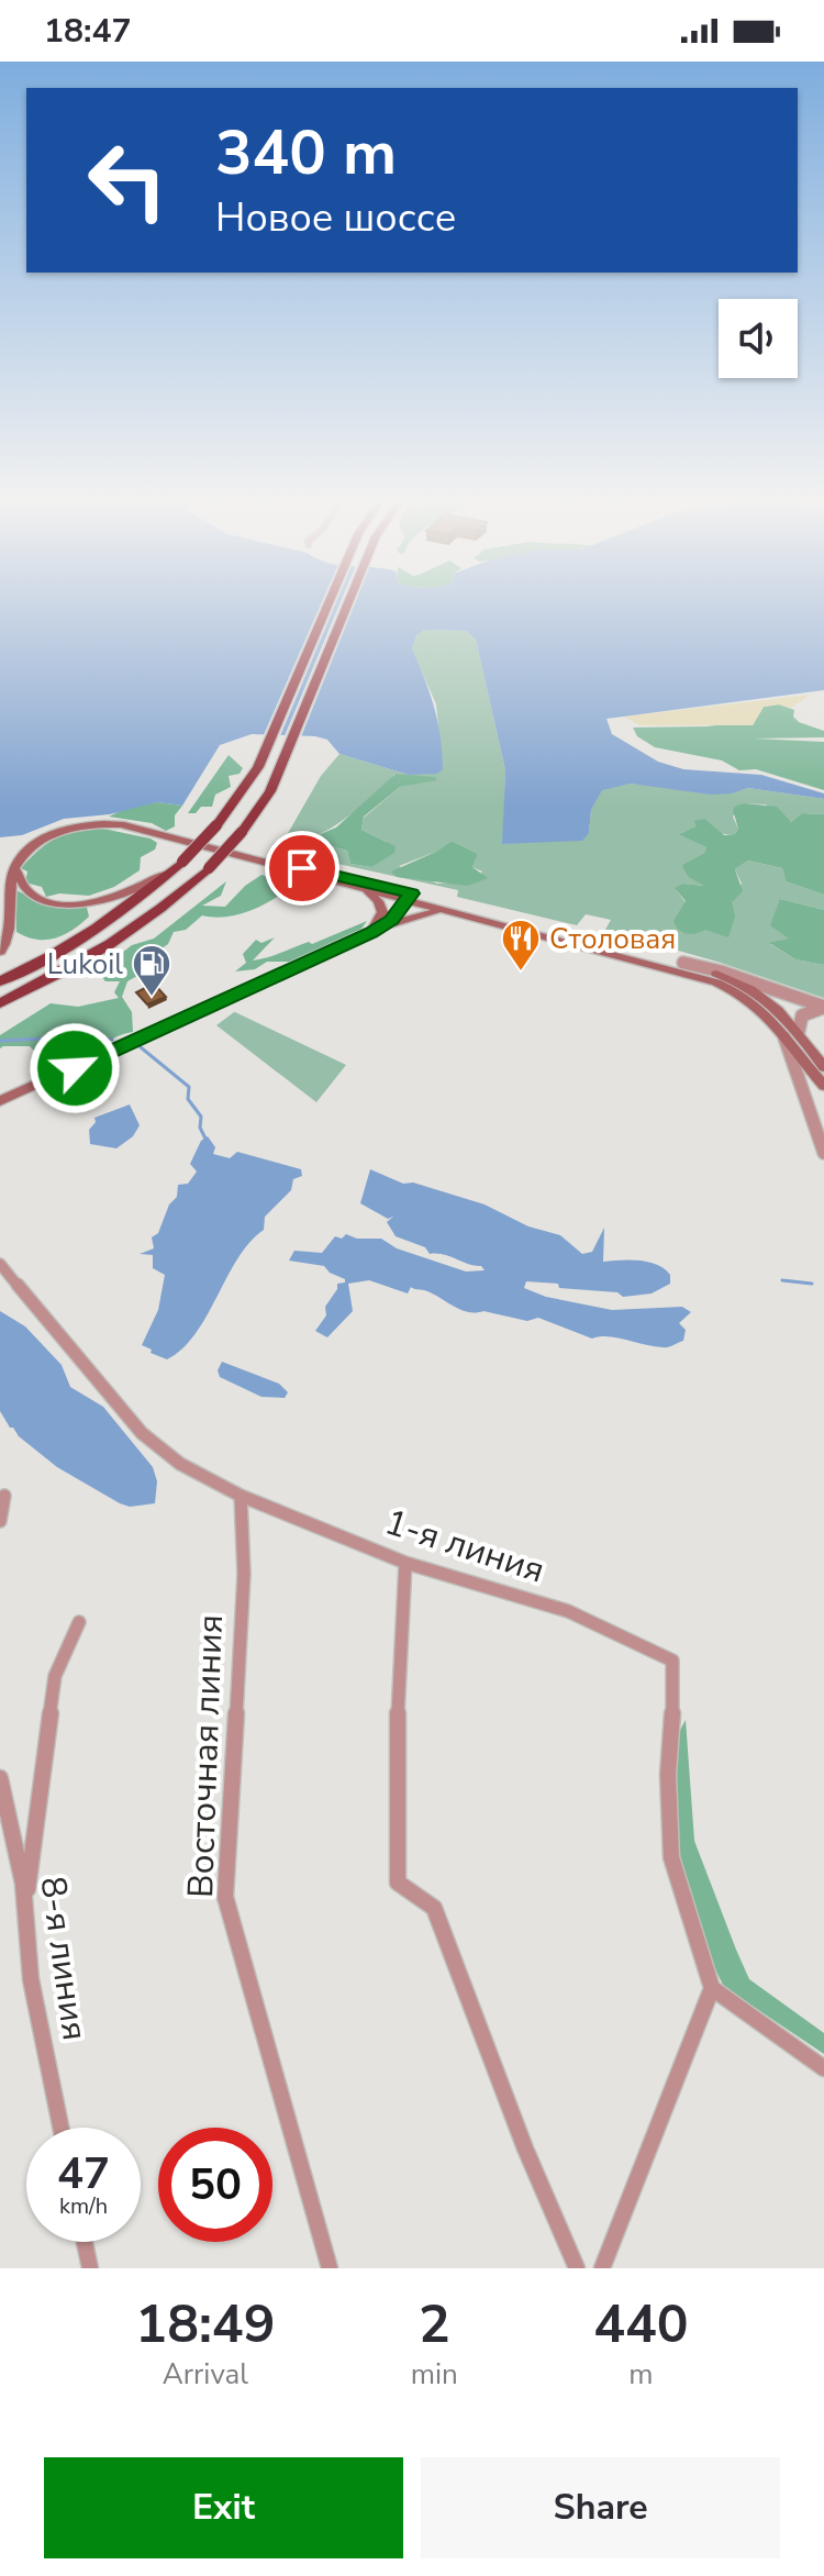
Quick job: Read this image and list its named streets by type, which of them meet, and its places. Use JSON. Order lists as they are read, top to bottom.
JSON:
{
  "streets": {
    "street": ["1-я линия", "Восточная линия", "8-я линия"]
  },
  "crossings": [
    ["1-я линия", "Восточная линия"]
  ],
  "places": {
    "restaurant": ["Столовая"],
    "fuel station": ["Lukoil"]
  },
  "page": {
    "status": "18:47",
    "turn": ["340 m", "Новое шоссе"],
    "speed": "47 km/h",
    "limit": "50",
    "eta": [
      "18:49",
      "Arrival",
      "2",
      "min",
      "440",
      "m"
    ],
    "buttons": ["Exit", "Share"]
  }
}
